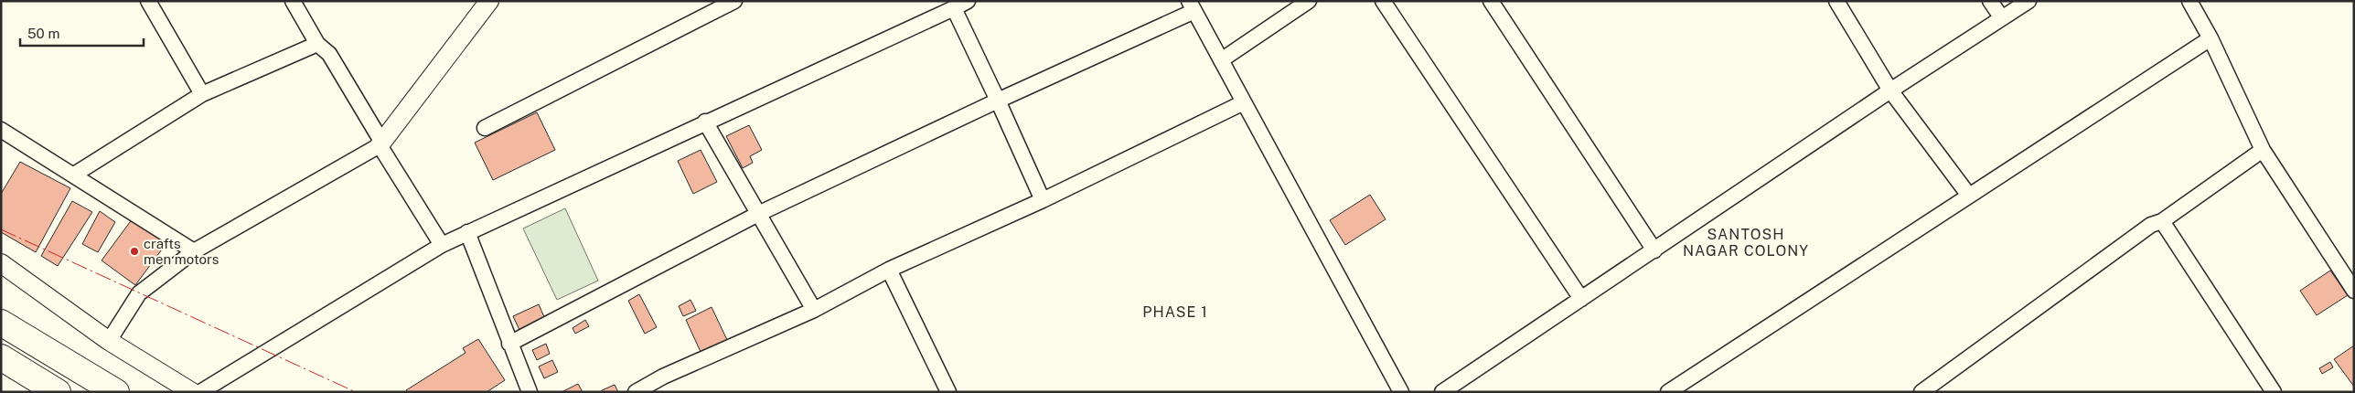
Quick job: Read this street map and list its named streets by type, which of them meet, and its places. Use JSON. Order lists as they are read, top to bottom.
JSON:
{
  "districts": ["SANTOSH NAGAR COLONY", "PHASE 1"],
  "places": ["crafts men motors"],
  "scale_bar": "50 m"
}
